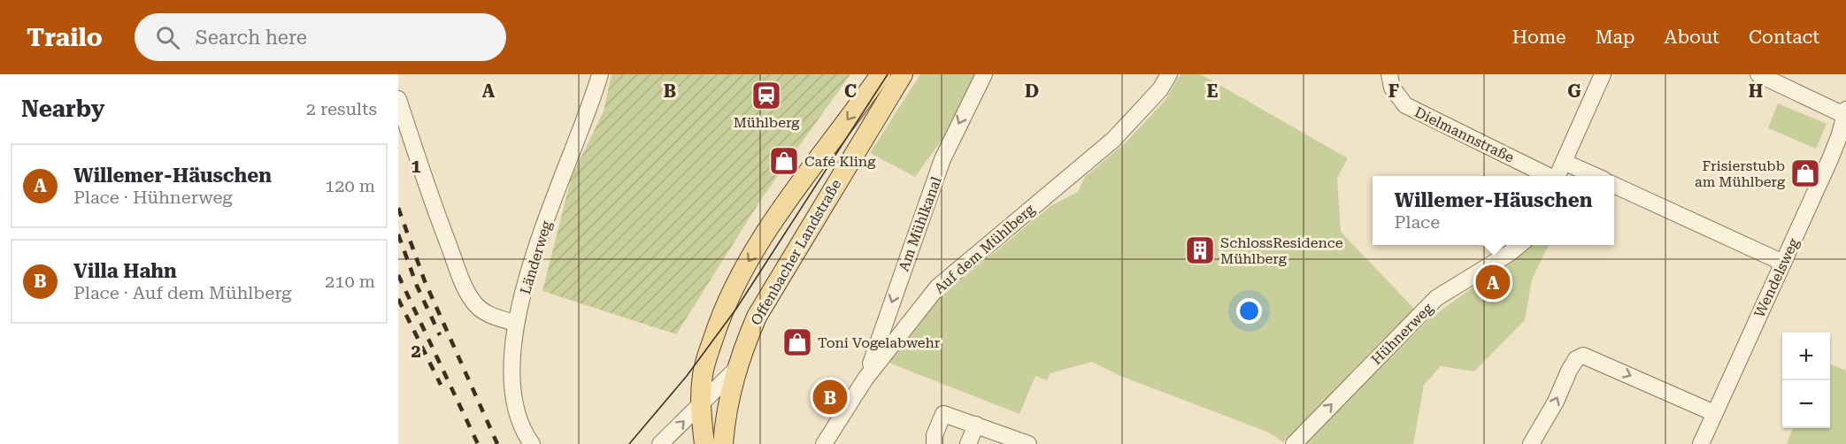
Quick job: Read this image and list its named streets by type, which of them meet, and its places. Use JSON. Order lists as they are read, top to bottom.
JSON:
{
  "streets": {
    "main road": ["Offenbacher Landstraße"],
    "street": [
      "Dielmannstraße",
      "Am Mühlkanal",
      "Auf dem Mühlberg",
      "Länderweg",
      "Wendelsweg",
      "Hühnerweg"
    ]
  },
  "crossings": [
    ["Am Mühlkanal", "Auf dem Mühlberg"]
  ],
  "one_way": ["Am Mühlkanal", "Hühnerweg"],
  "places": {
    "station": ["Mühlberg"],
    "shop": ["Café Kling", "Frisierstubb am Mühlberg", "Toni Vogelabwehr"],
    "building": ["SchlossResidence Mühlberg"]
  },
  "page": {
    "header": "Trailo",
    "search": "Search here",
    "nav": [
      "Home",
      "Map",
      "About",
      "Contact"
    ],
    "heading": ["Nearby", "2 results"],
    "list": [
      {
        "mark": "A",
        "name": "Willemer-Häuschen",
        "note": "Place · Hühnerweg",
        "value": "120 m"
      },
      {
        "mark": "B",
        "name": "Villa Hahn",
        "note": "Place · Auf dem Mühlberg",
        "value": "210 m"
      }
    ],
    "popup": ["Willemer-Häuschen", "Place"],
    "pins": ["A", "B"],
    "map_buttons": ["+", "−"]
  },
  "grid": {
    "columns": [
      "A",
      "B",
      "C",
      "D",
      "E",
      "F",
      "G",
      "H"
    ],
    "rows": ["1", "2"]
  }
}
